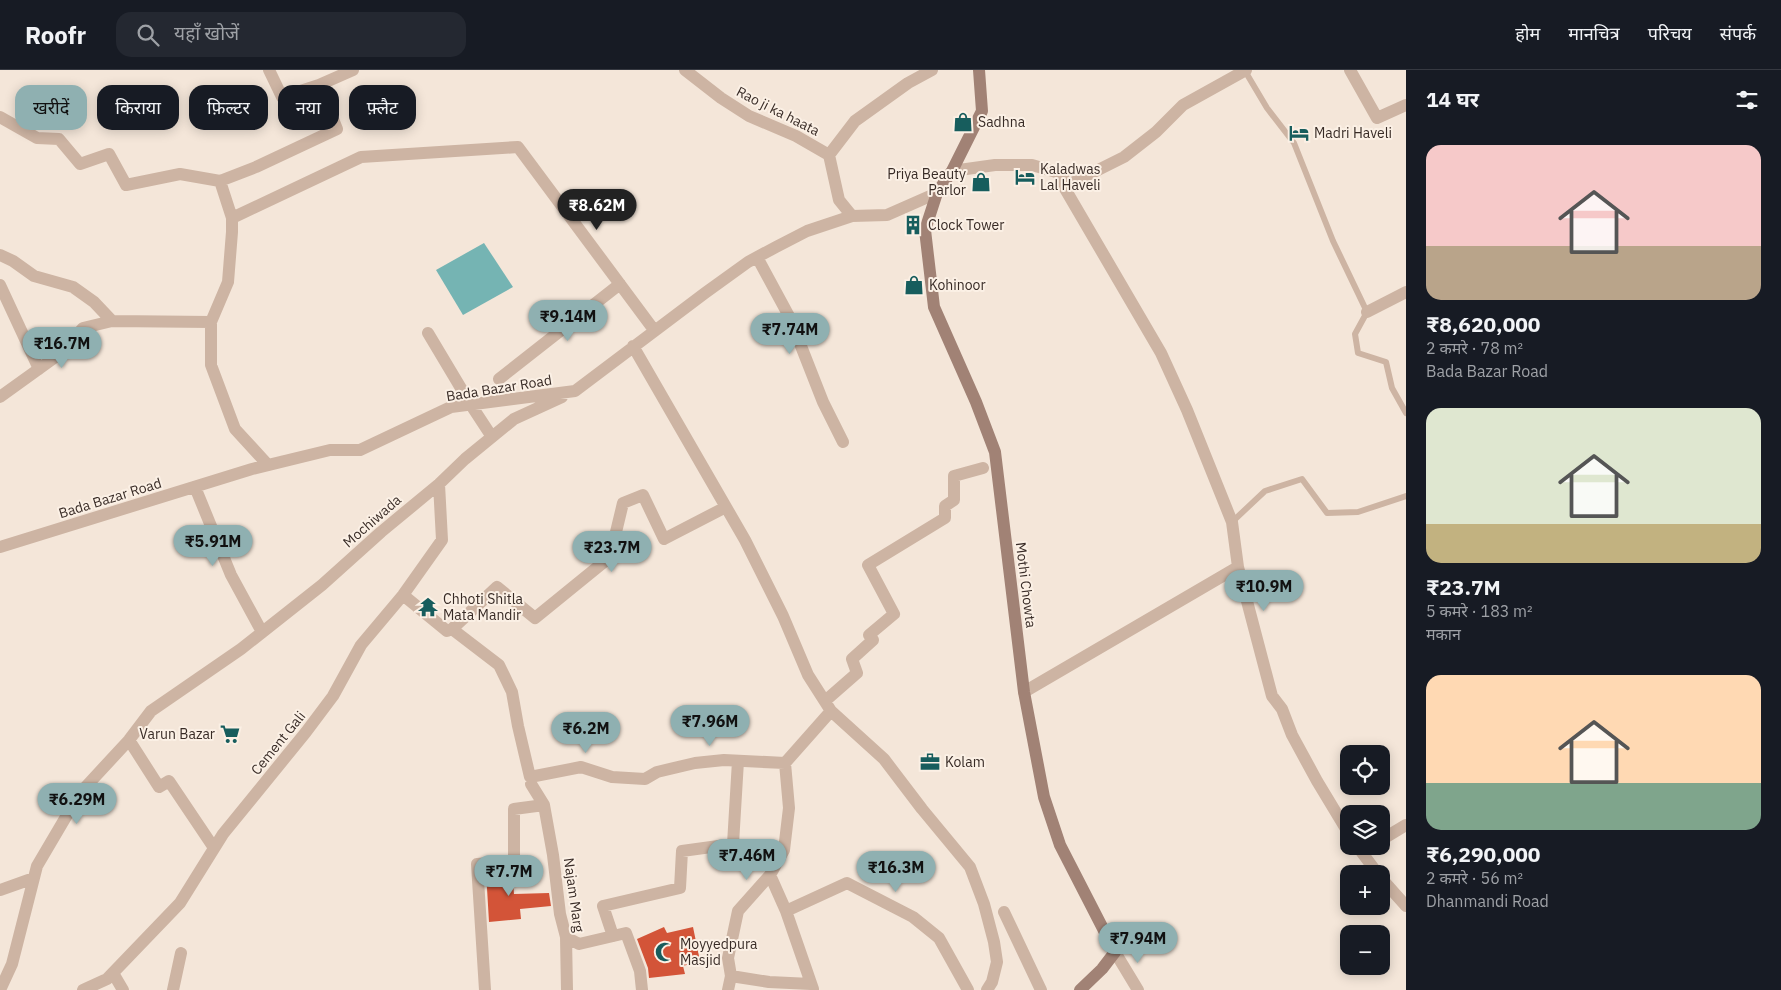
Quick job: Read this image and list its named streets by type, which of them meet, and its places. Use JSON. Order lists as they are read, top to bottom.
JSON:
{
  "streets": {
    "main road": ["Mothi Chowta"],
    "street": [
      "Rao ji ka haata",
      "Bada Bazar Road",
      "Mochiwada",
      "Cement Gali",
      "Najam Marg"
    ]
  },
  "crossings": [
    ["Bada Bazar Road", "Mochiwada"],
    ["Mochiwada", "Cement Gali"]
  ],
  "places": {
    "shop": ["Sadhna", "Priya Beauty Parlor", "Kohinoor"],
    "hotel": ["Madri Haveli", "Kaladwas Lal Haveli"],
    "building": ["Clock Tower"],
    "temple": ["Chhoti Shitla Mata Mandir"],
    "supermarket": ["Varun Bazar"],
    "office": ["Kolam"],
    "mosque": ["Moyyedpura Masjid"]
  },
  "page": {
    "header": "Roofr",
    "search": "यहाँ खोजें",
    "nav": [
      "होम",
      "मानचित्र",
      "परिचय",
      "संपर्क"
    ],
    "heading": "14 घर",
    "chip": [
      "खरीदें",
      "किराया",
      "फ़िल्टर",
      "नया",
      "फ़्लैट"
    ],
    "list": [
      {
        "name": "₹8,620,000",
        "note": "2 कमरे · 78 m² · Bada Bazar Road"
      },
      {
        "name": "₹23.7M",
        "note": "5 कमरे · 183 m² · मकान"
      },
      {
        "name": "₹6,290,000",
        "note": "2 कमरे · 56 m² · Dhanmandi Road"
      }
    ],
    "price": [
      "₹8.62M",
      "₹9.14M",
      "₹7.74M",
      "₹16.7M",
      "₹5.91M",
      "₹23.7M",
      "₹10.9M",
      "₹7.96M",
      "₹6.2M",
      "₹6.29M",
      "₹7.46M",
      "₹16.3M",
      "₹7.7M",
      "₹7.94M"
    ],
    "map_buttons": ["+", "−"]
  }
}
